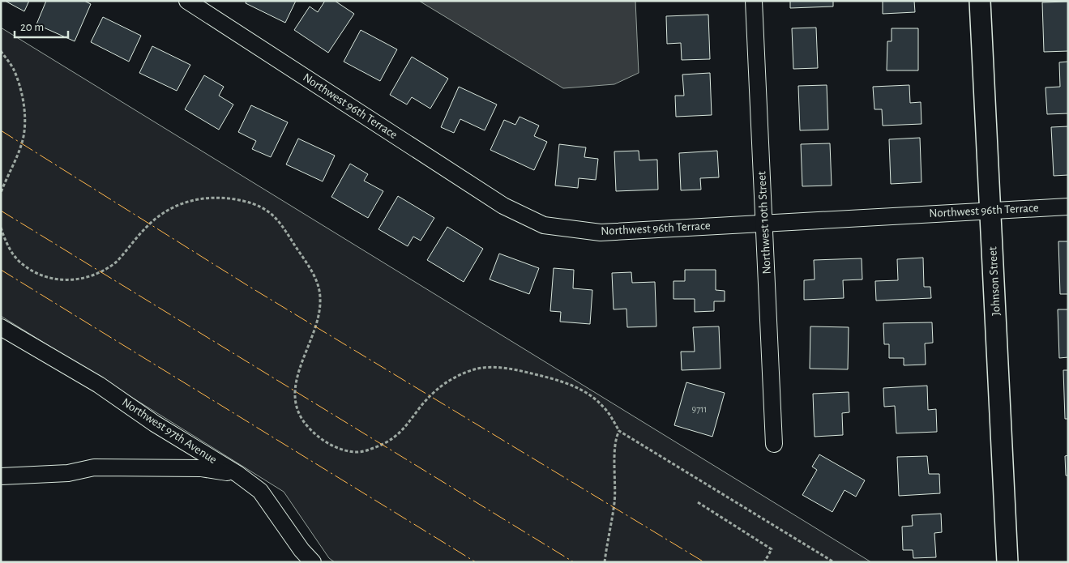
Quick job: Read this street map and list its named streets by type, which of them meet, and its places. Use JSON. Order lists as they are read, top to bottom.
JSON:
{
  "streets": {
    "street": [
      "Northwest 96th Terrace",
      "Northwest 10th Street",
      "Johnson Street",
      "Northwest 97th Avenue"
    ]
  },
  "crossings": [
    ["Northwest 96th Terrace", "Northwest 10th Street"],
    ["Northwest 96th Terrace", "Johnson Street"]
  ],
  "house_numbers": ["9711"],
  "scale_bar": "20 m"
}
